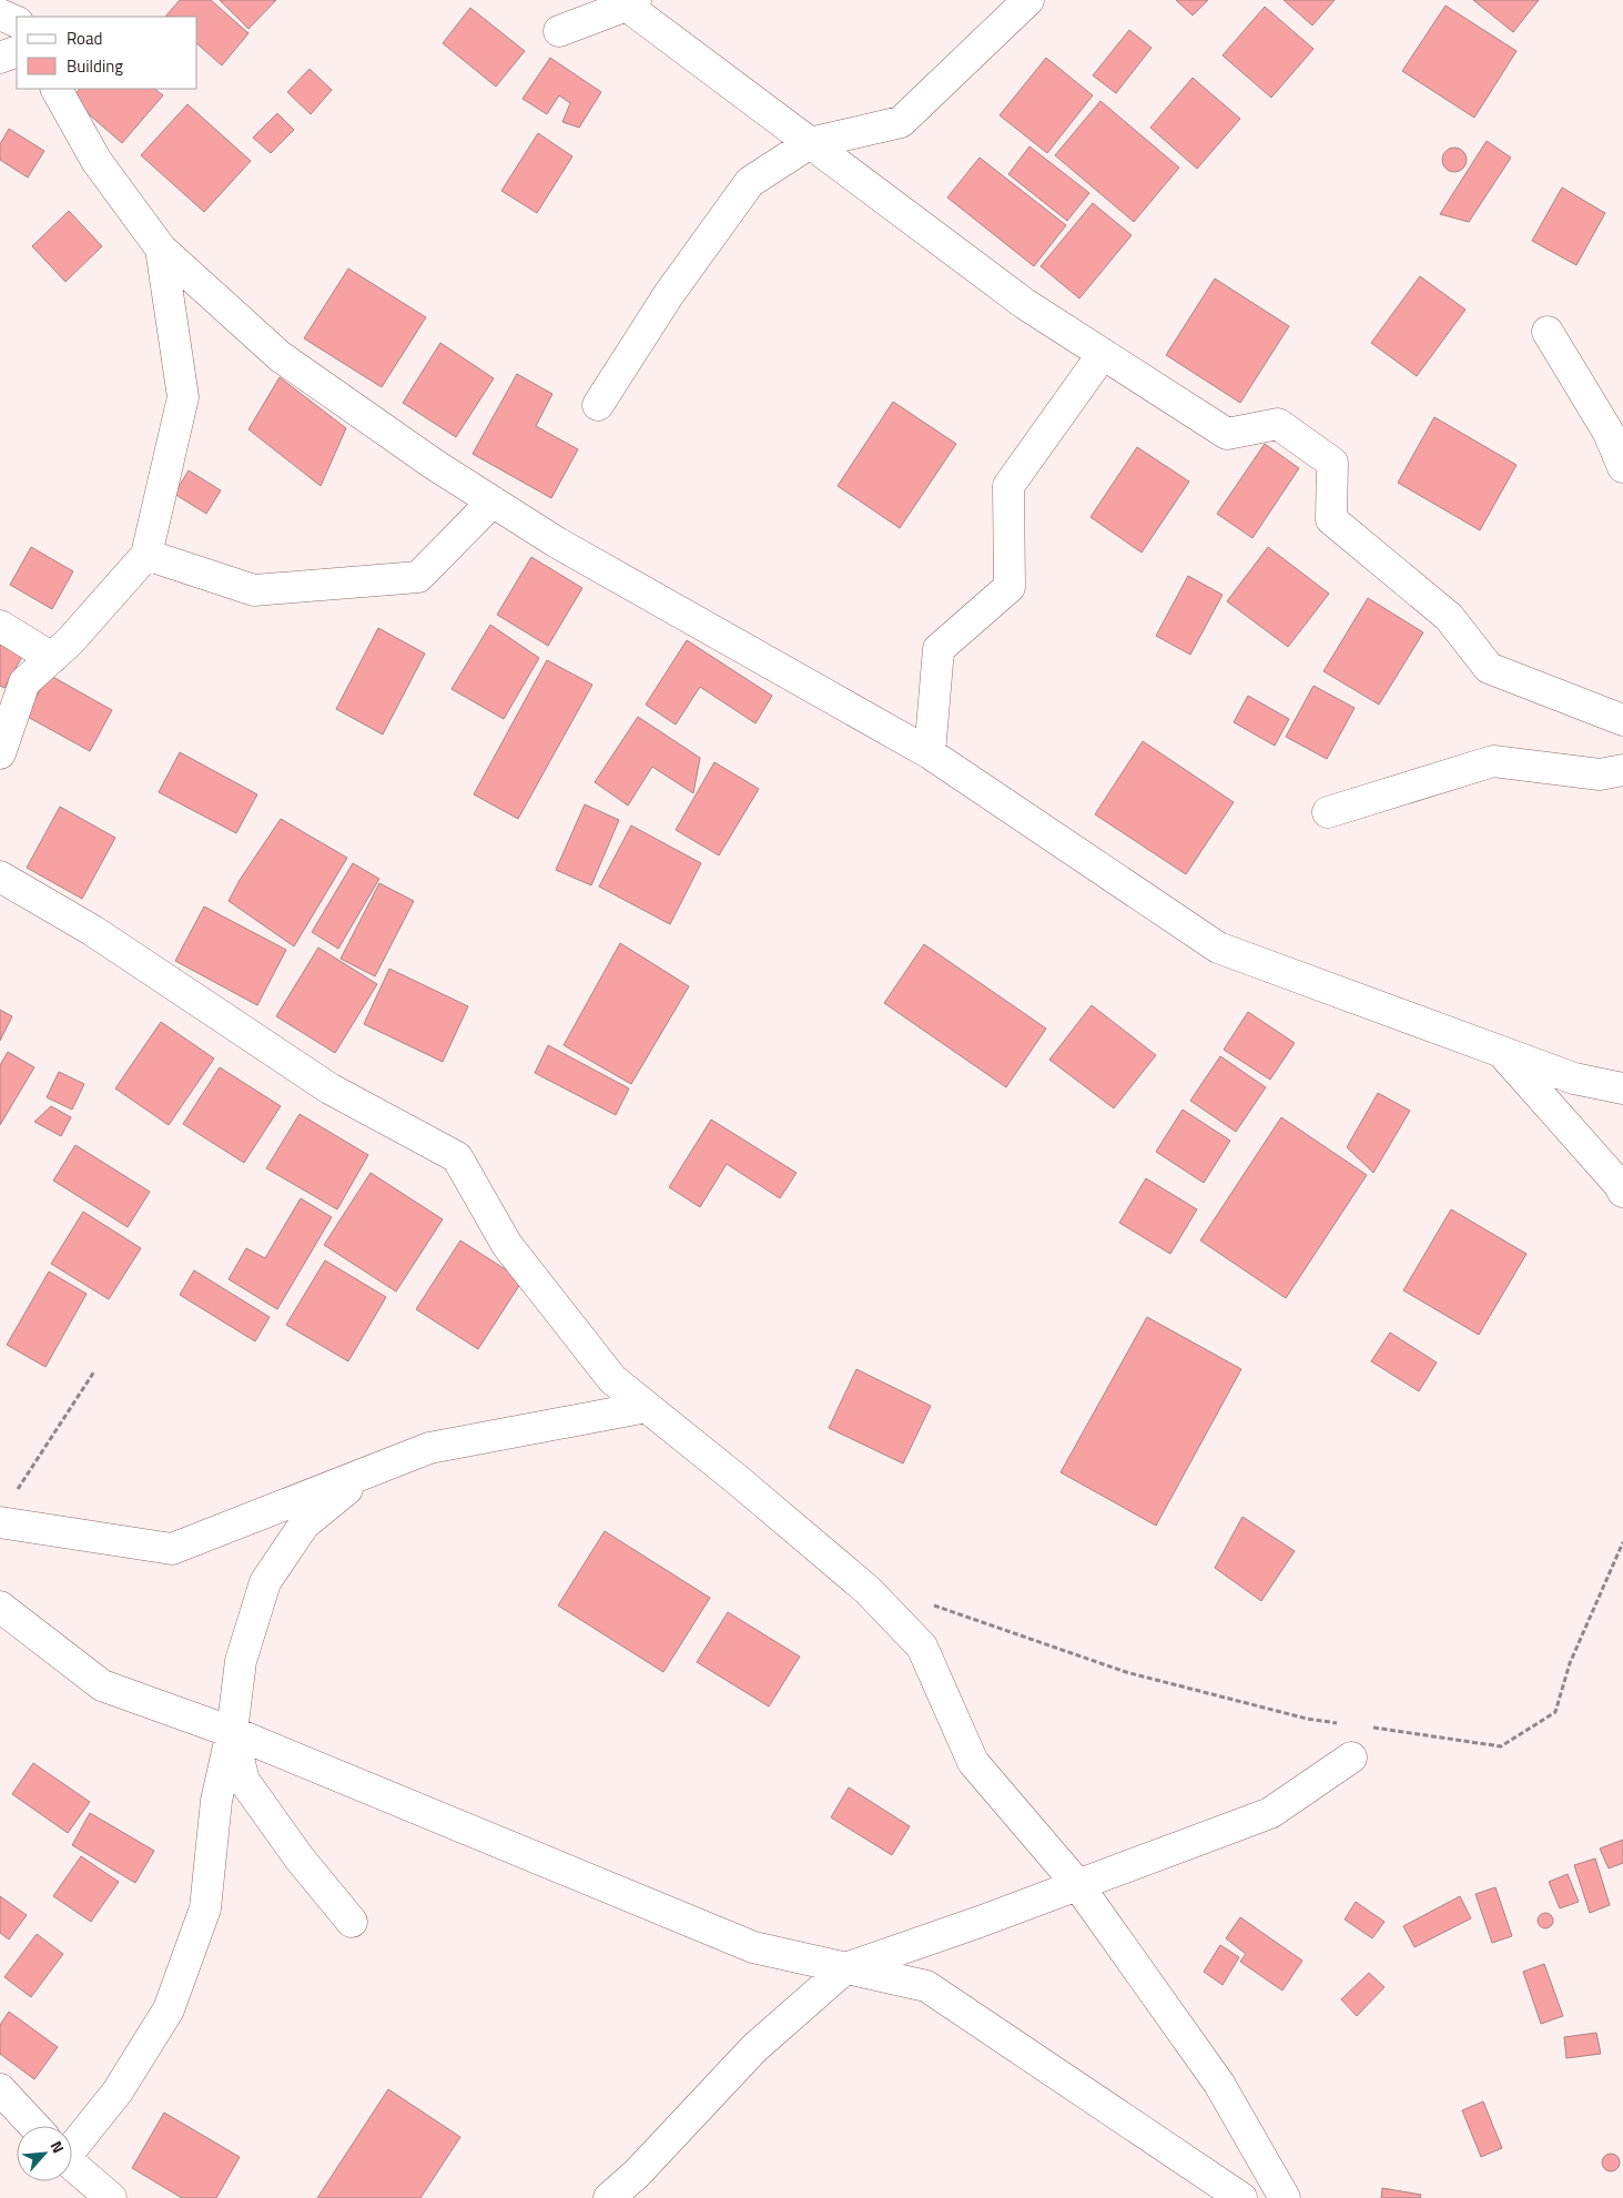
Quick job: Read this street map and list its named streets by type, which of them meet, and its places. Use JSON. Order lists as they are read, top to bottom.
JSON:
{
  "legend": ["Road", "Building"],
  "north": "top right"
}
